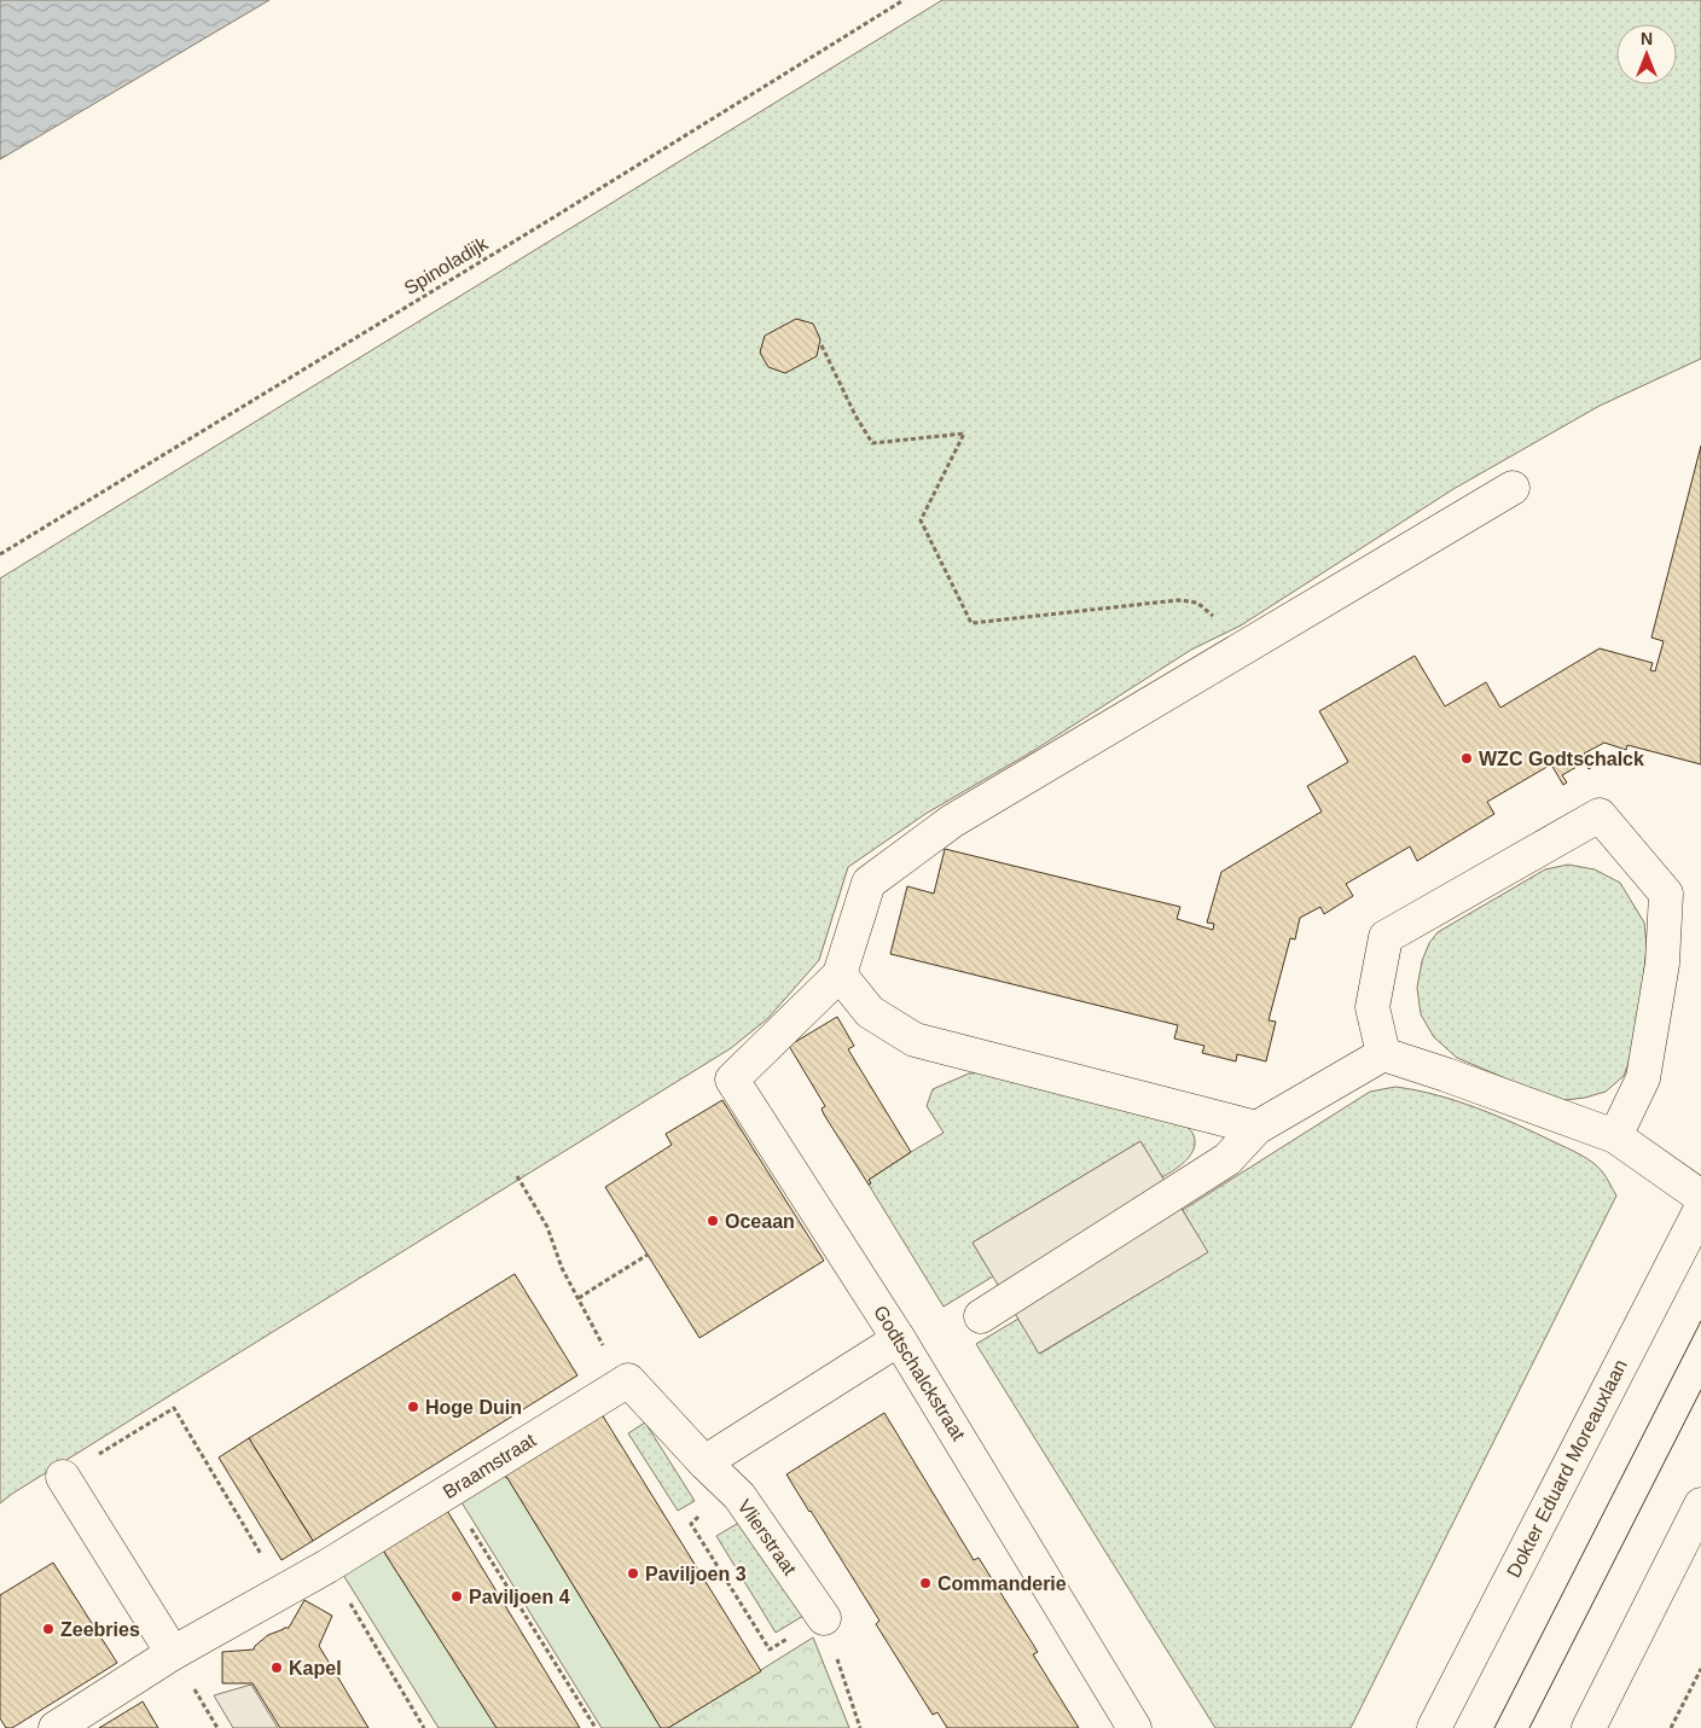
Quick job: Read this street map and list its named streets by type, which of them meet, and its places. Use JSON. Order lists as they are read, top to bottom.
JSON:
{
  "streets": {
    "street": [
      "Godtschalckstraat",
      "Braamstraat",
      "Dokter Eduard Moreauxlaan",
      "Vlierstraat"
    ],
    "path": ["Spinoladijk"]
  },
  "places": [
    "WZC Godtschalck",
    "Oceaan",
    "Hoge Duin",
    "Paviljoen 3",
    "Commanderie",
    "Paviljoen 4",
    "Zeebries",
    "Kapel"
  ],
  "north": "top"
}
